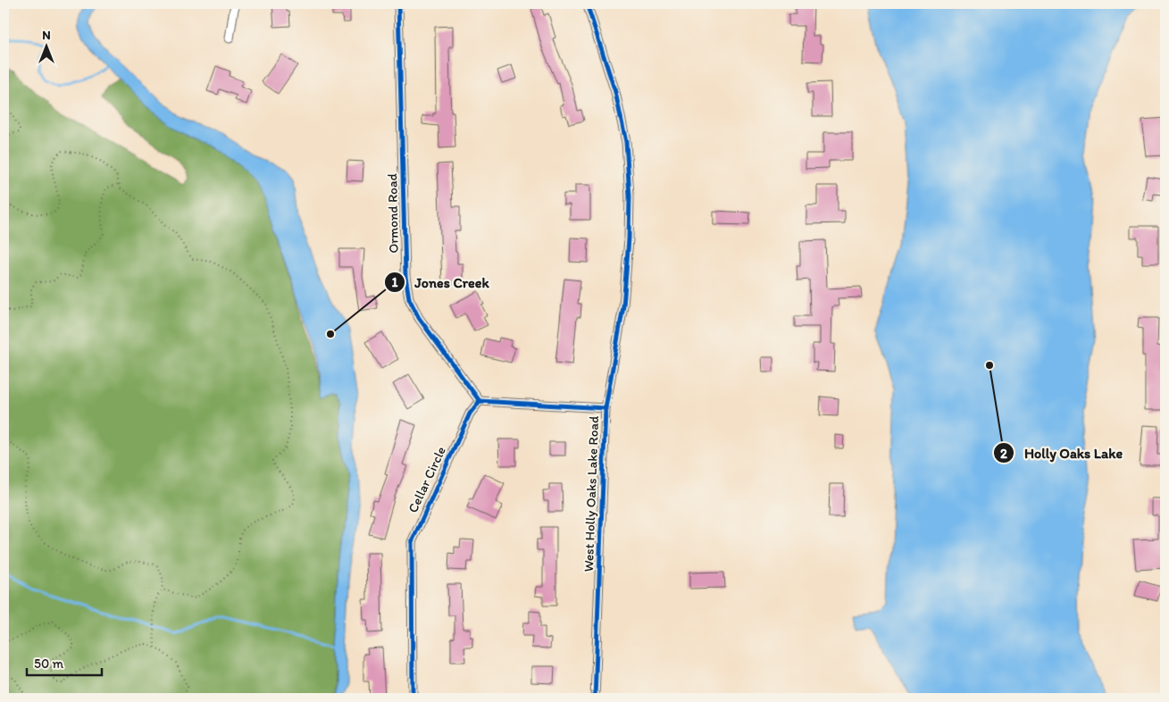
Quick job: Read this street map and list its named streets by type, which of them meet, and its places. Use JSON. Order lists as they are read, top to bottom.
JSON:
{
  "streets": {
    "street": ["Ormond Road", "Cellar Circle", "West Holly Oaks Lake Road"]
  },
  "crossings": [
    ["Ormond Road", "Cellar Circle"]
  ],
  "places": ["Jones Creek", "Holly Oaks Lake"],
  "scale_bar": "50 m",
  "north": "top"
}
